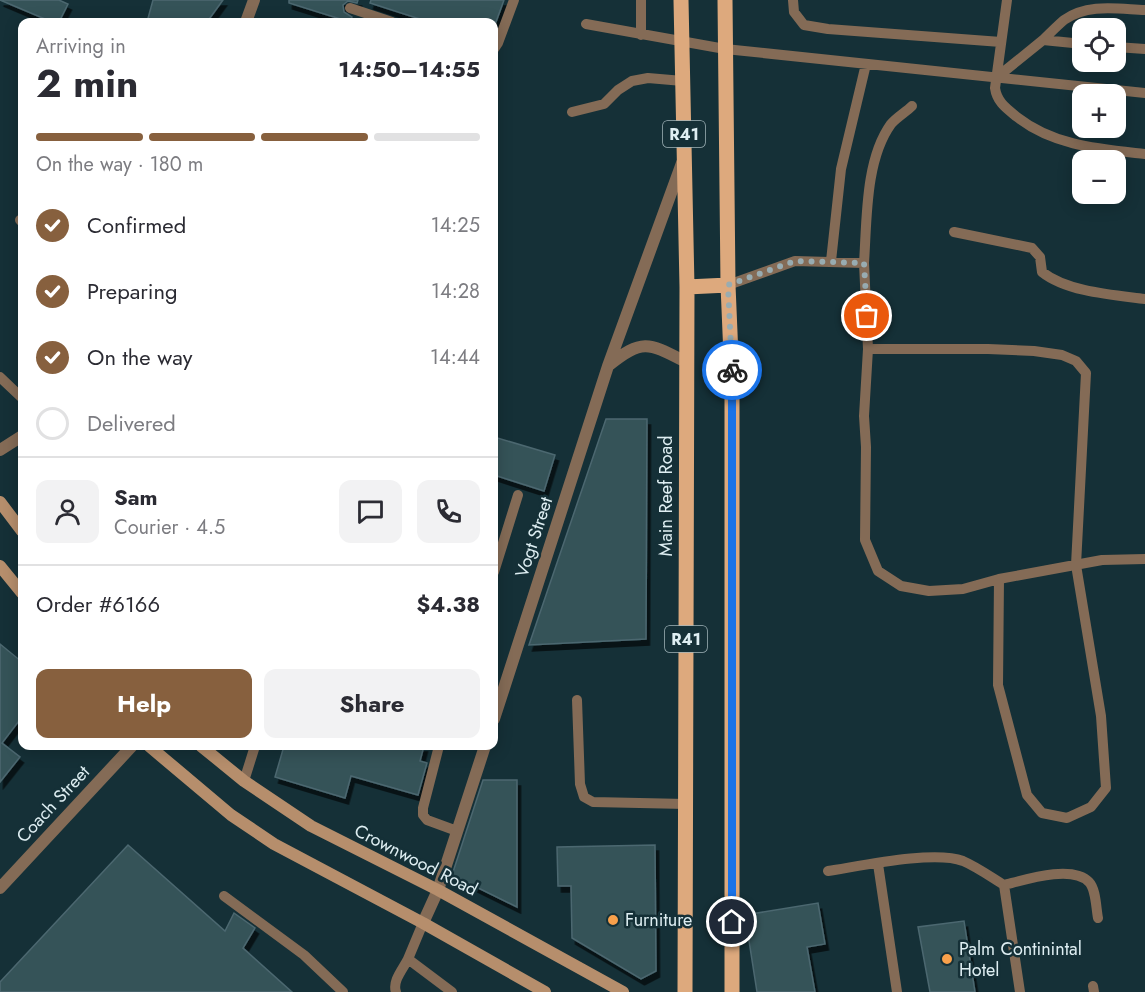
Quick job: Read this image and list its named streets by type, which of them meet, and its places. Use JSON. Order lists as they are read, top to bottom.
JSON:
{
  "streets": {
    "main road": ["R41", "Main Reef Road", "Crownwood Road"],
    "street": ["Vogt Street", "Coach Street"]
  },
  "crossings": [
    ["Main Reef Road", "Vogt Street"]
  ],
  "places": ["Furniture", "Palm Continintal Hotel"],
  "page": {
    "map_buttons": ["+", "−"],
    "heading": ["2 min", "Arriving in", "14:50–14:55"],
    "panel": [
      "Sam",
      "Courier · 4.5",
      "Order #6166",
      "$4.38"
    ],
    "bar": "On the way · 180 m",
    "list": [
      ["Confirmed", "14:25"],
      ["Preparing", "14:28"],
      ["On the way", "14:44"],
      "Delivered"
    ],
    "buttons": ["Help", "Share"]
  }
}
